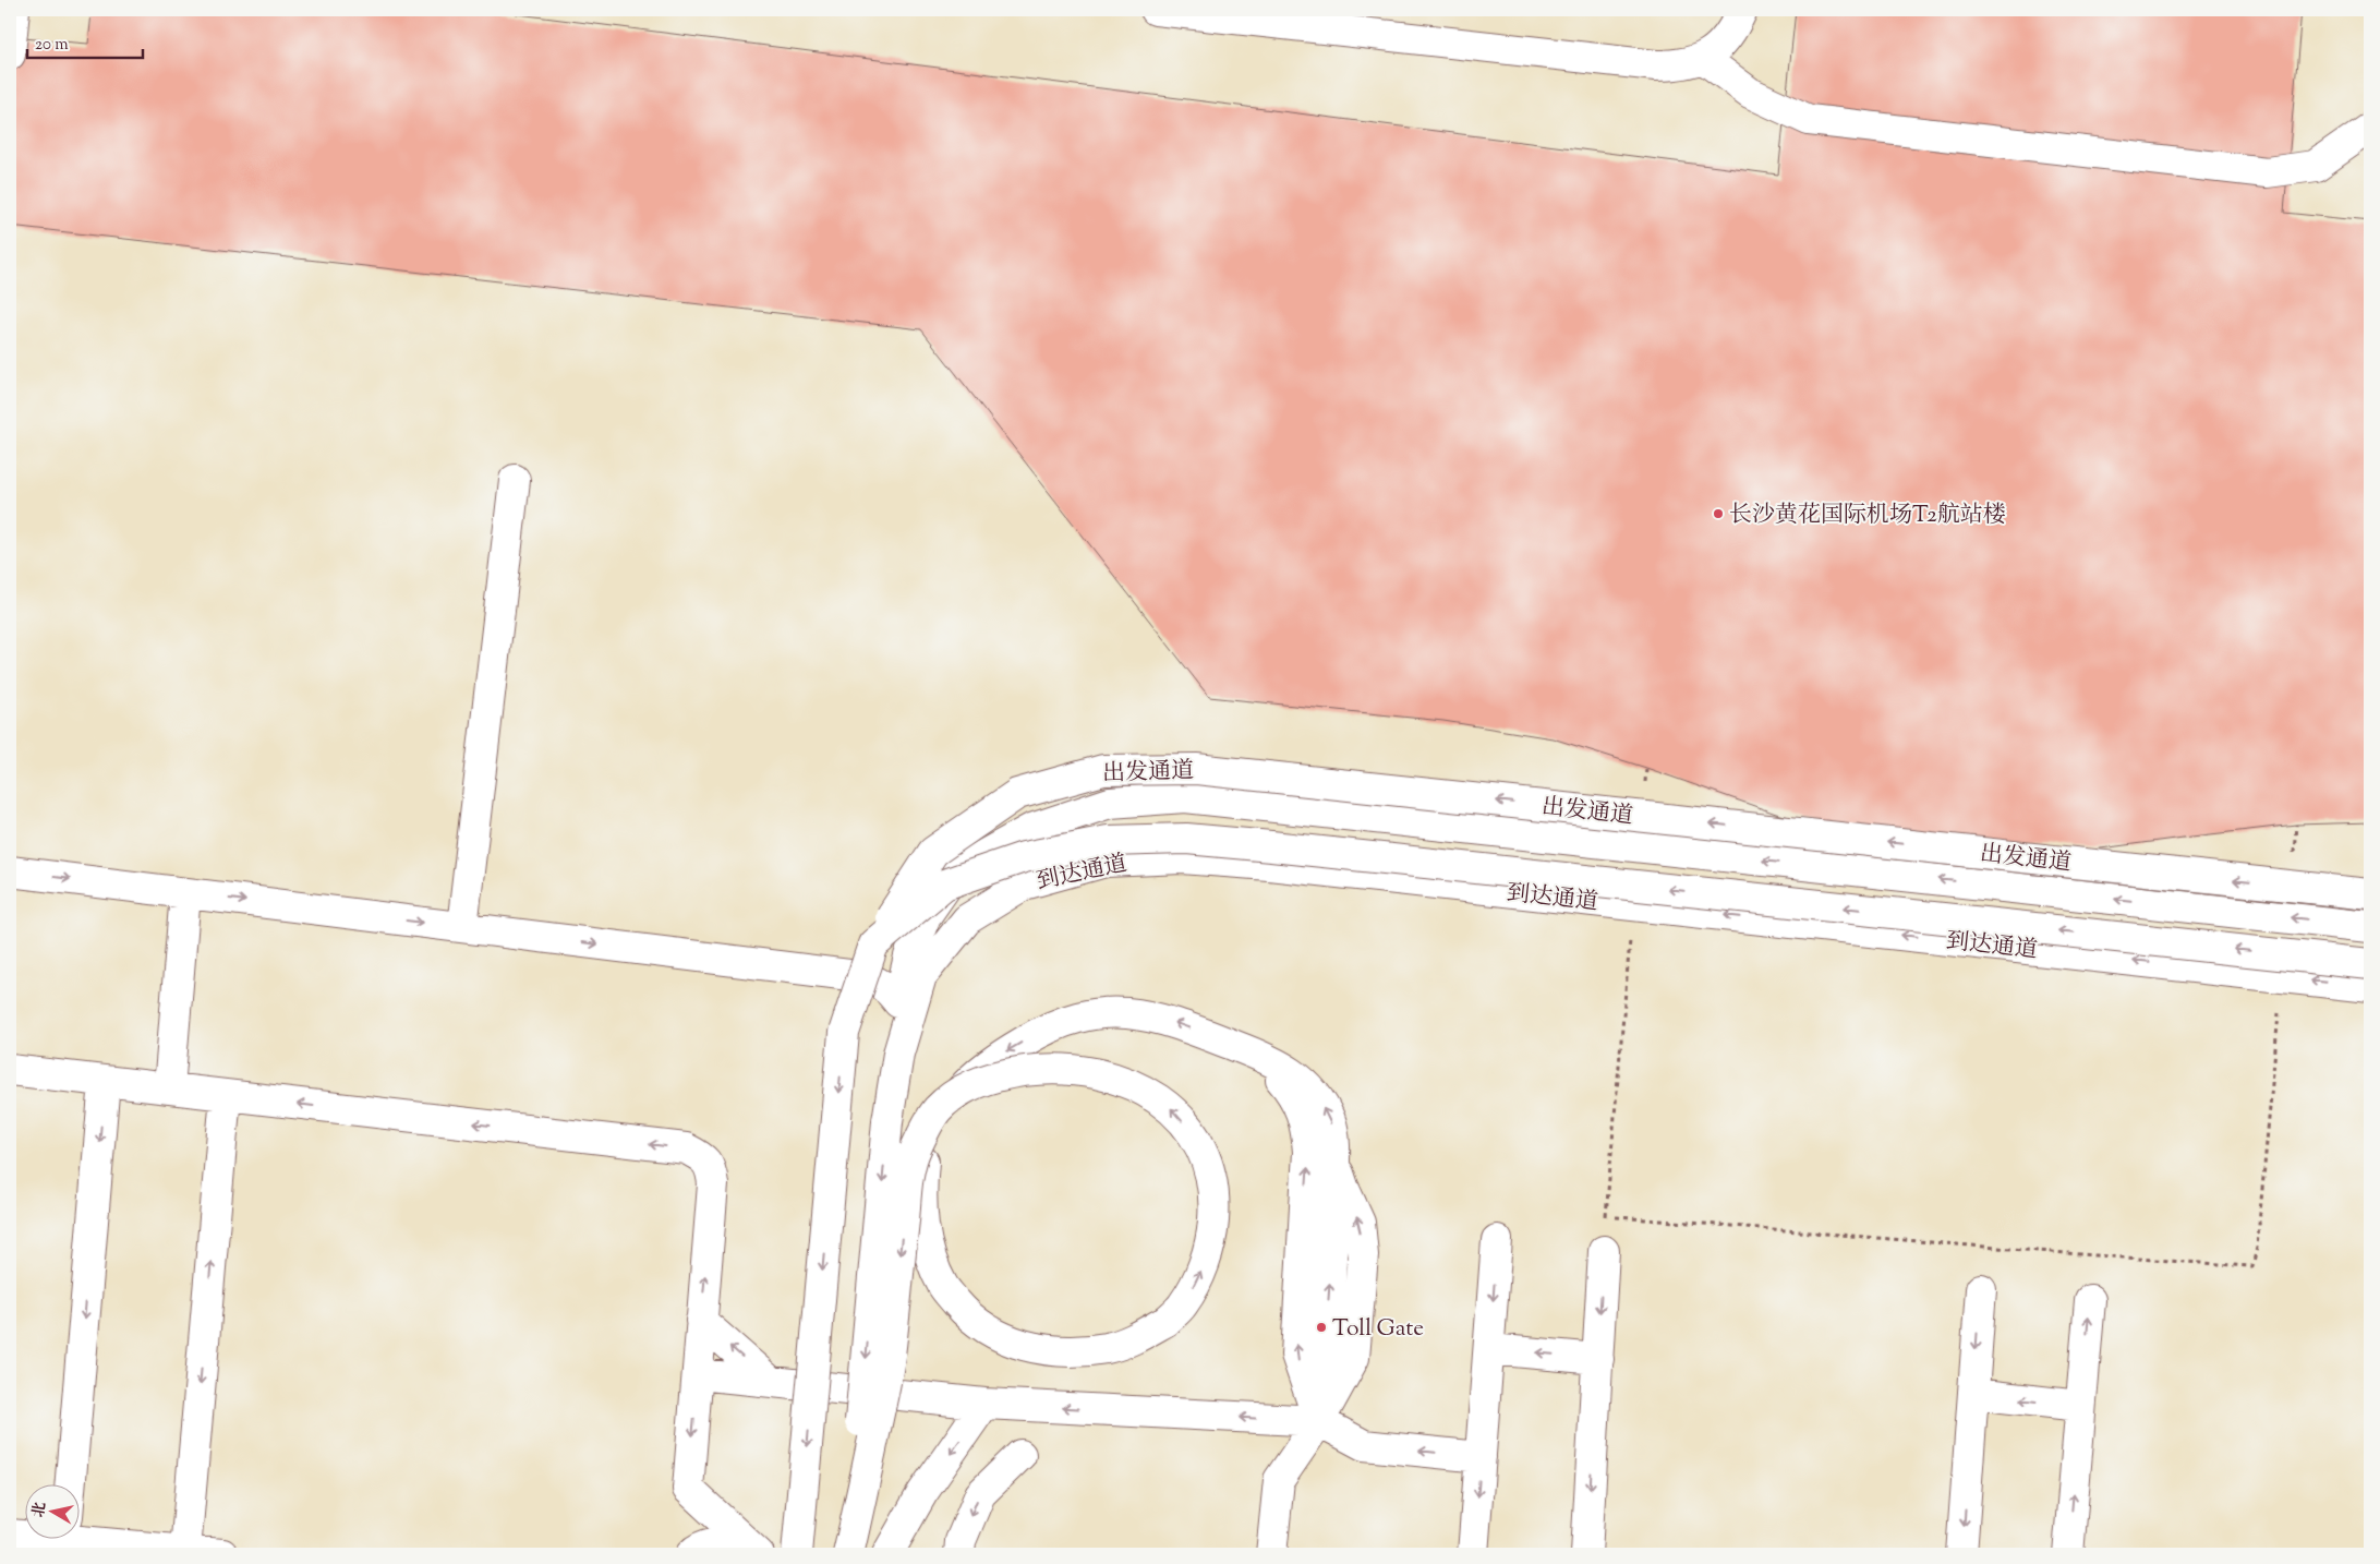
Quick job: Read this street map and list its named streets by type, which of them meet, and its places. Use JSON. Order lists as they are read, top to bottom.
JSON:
{
  "streets": {
    "street": ["出发通道", "到达通道"]
  },
  "places": ["长沙黄花国际机场T2航站楼", "Toll Gate"],
  "scale_bar": "20 m",
  "north": "left"
}
